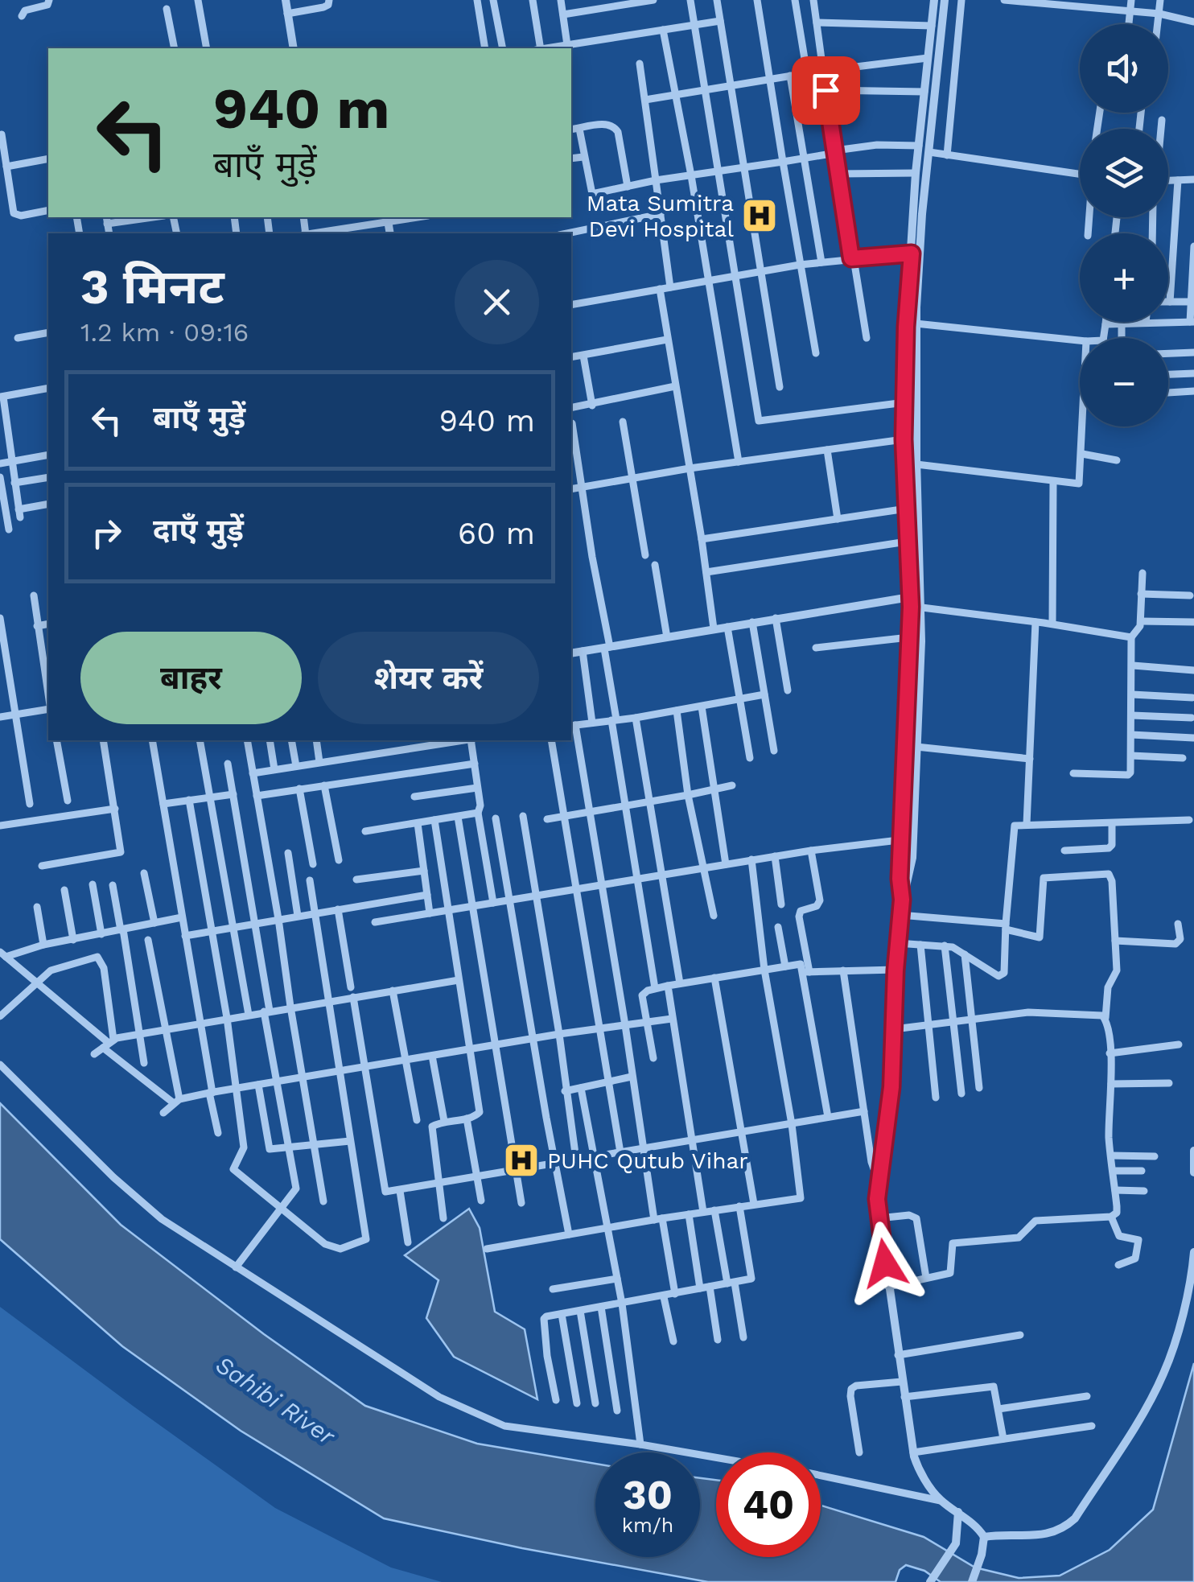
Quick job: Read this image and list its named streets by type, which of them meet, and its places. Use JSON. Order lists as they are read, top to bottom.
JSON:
{
  "water": ["Sahibi River"],
  "places": {
    "hospital": ["Mata Sumitra Devi Hospital", "PUHC Qutub Vihar"]
  },
  "page": {
    "map_buttons": ["+", "−"],
    "turn": ["940 m", "बाएँ मुड़ें"],
    "heading": ["3 मिनट", "1.2 km · 09:16"],
    "list": [
      {
        "name": "बाएँ मुड़ें",
        "value": "940 m"
      },
      {
        "name": "दाएँ मुड़ें",
        "value": "60 m"
      }
    ],
    "buttons": ["बाहर", "शेयर करें"],
    "speed": "30 km/h",
    "limit": "40"
  }
}
